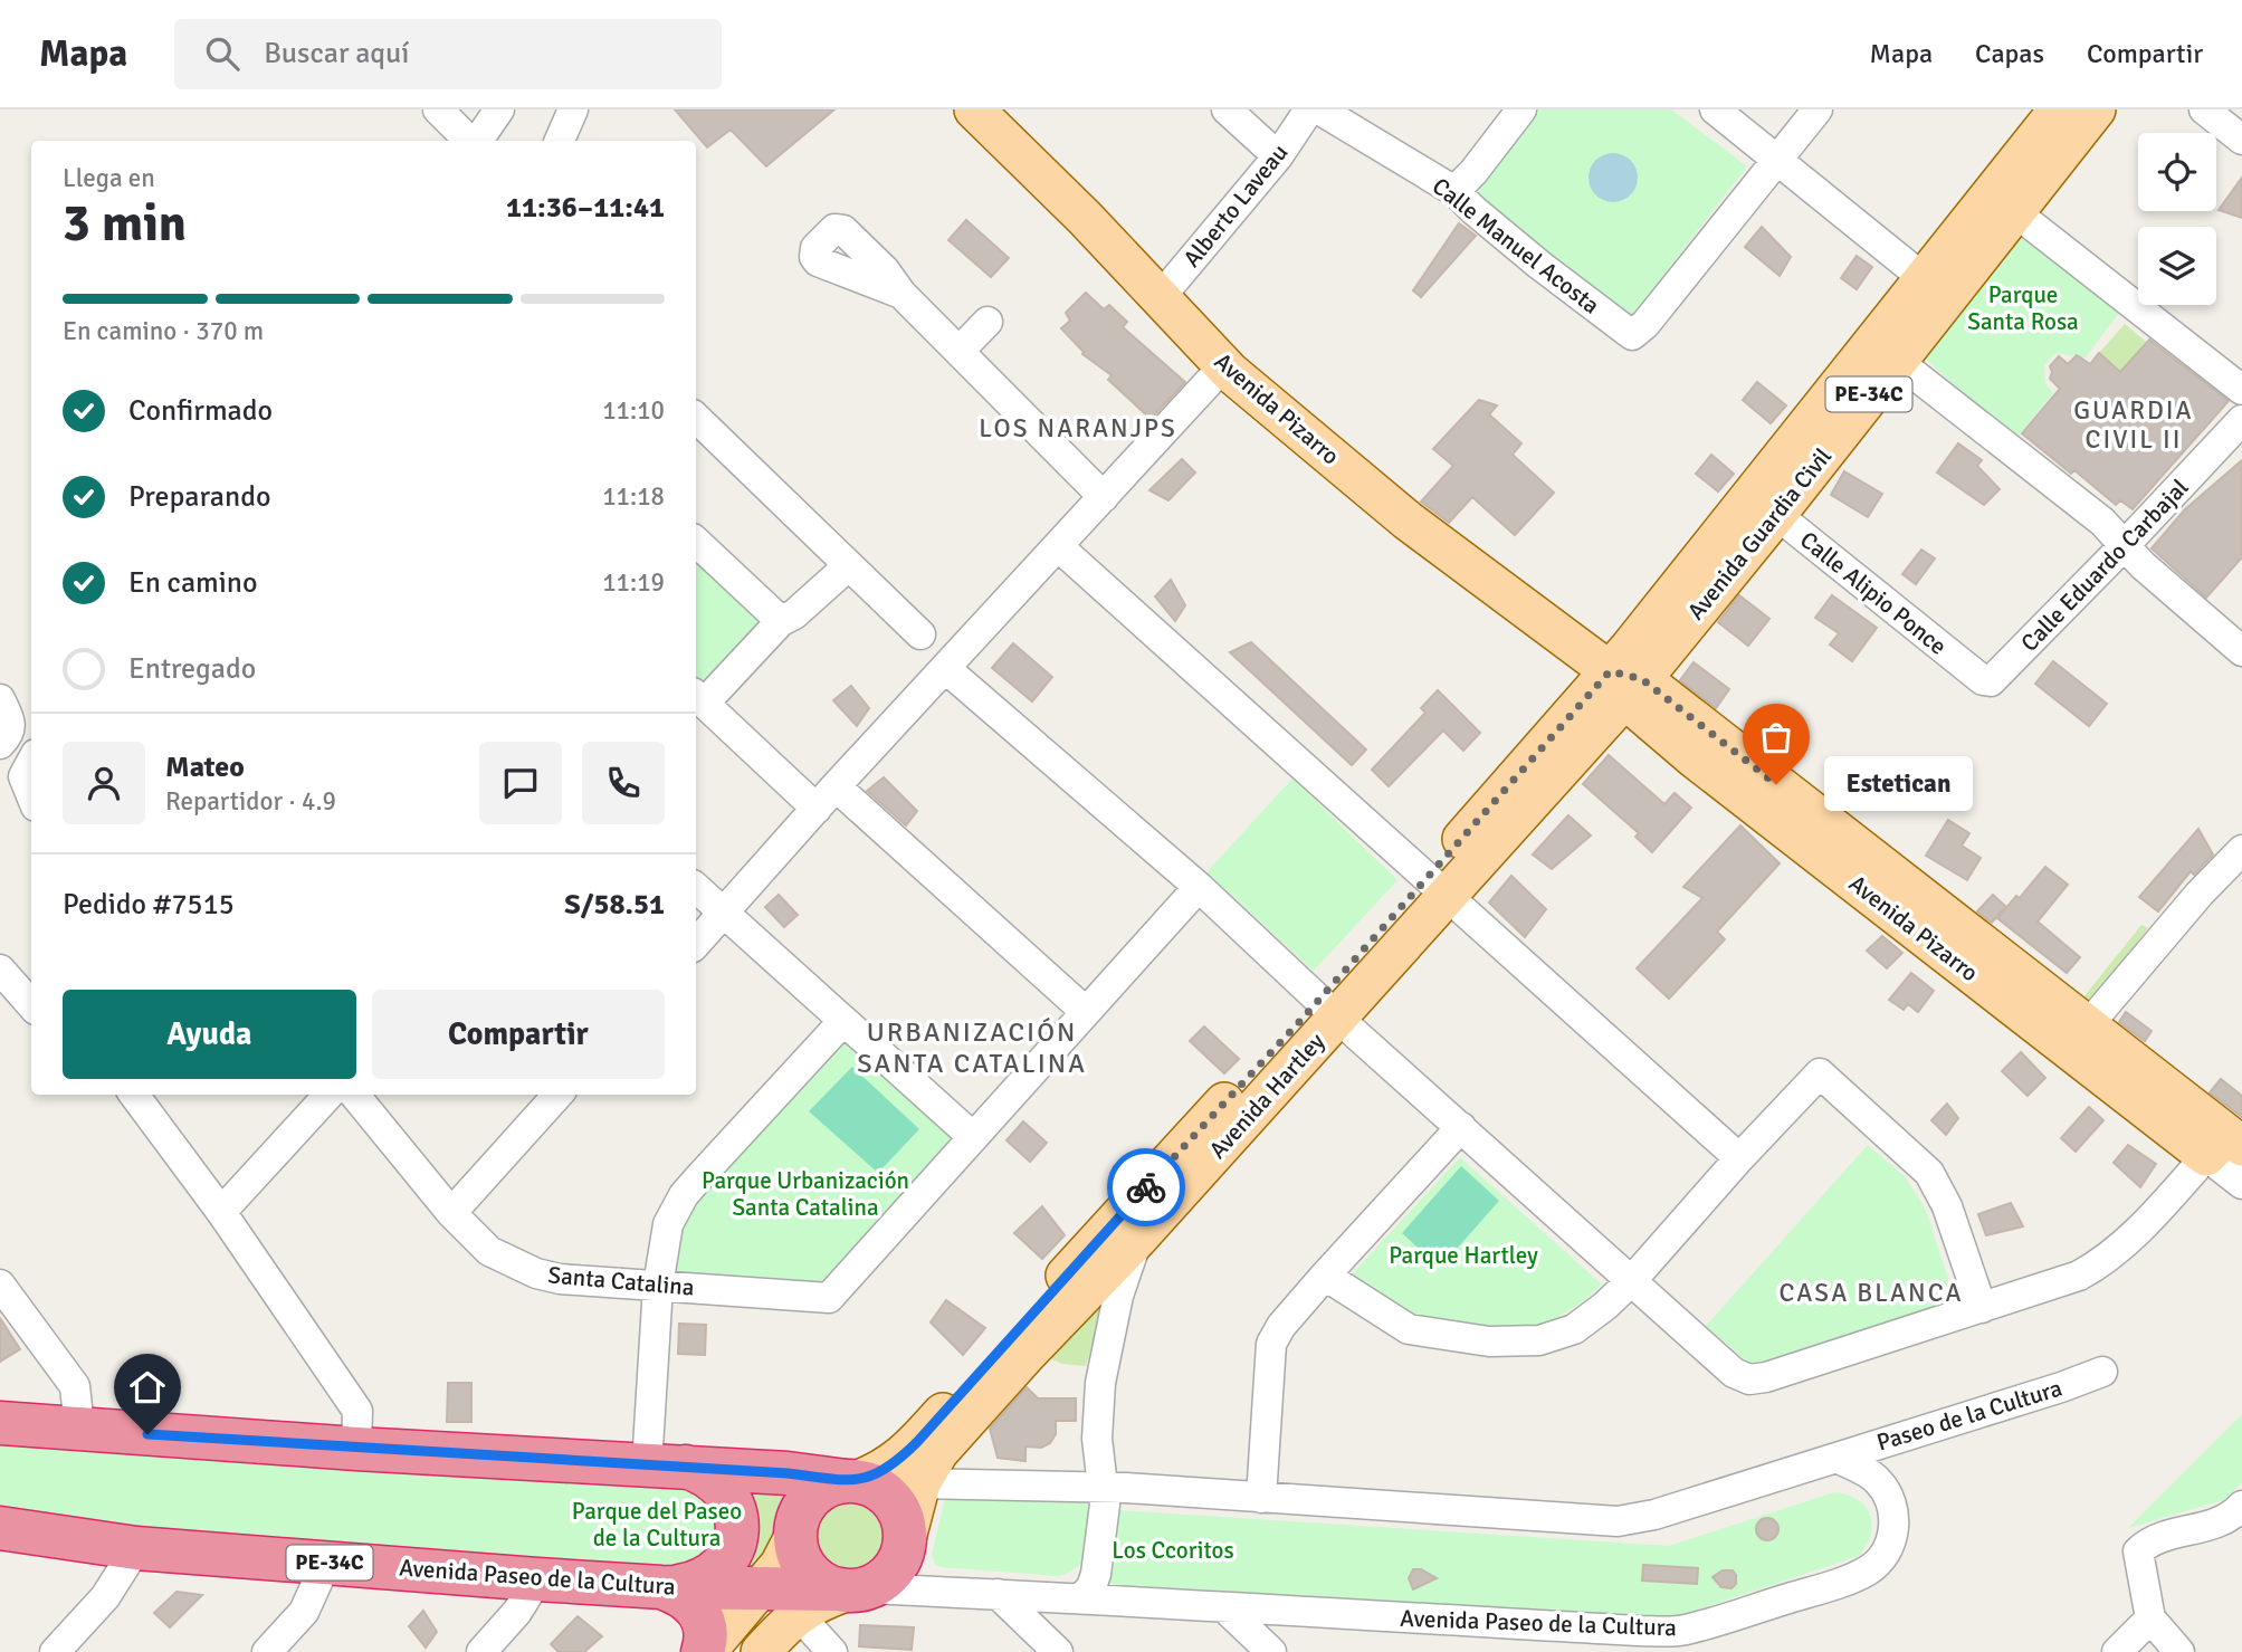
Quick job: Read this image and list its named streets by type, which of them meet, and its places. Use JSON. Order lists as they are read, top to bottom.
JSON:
{
  "streets": {
    "highway": ["PE-34C", "Avenida Paseo de la Cultura"],
    "main road": ["Avenida Pizarro", "Avenida Guardia Civil", "Avenida Hartley"],
    "street": [
      "Alberto Laveau",
      "Calle Manuel Acosta",
      "Calle Eduardo Carbajal",
      "Calle Alipio Ponce",
      "Santa Catalina",
      "Paseo de la Cultura"
    ]
  },
  "crossings": [
    ["Alberto Laveau", "Avenida Pizarro"],
    ["PE-34C", "Avenida Hartley"],
    ["PE-34C", "Avenida Paseo de la Cultura"],
    ["Avenida Pizarro", "Avenida Guardia Civil"],
    ["Avenida Pizarro", "Avenida Hartley"],
    ["Avenida Guardia Civil", "Calle Alipio Ponce"],
    ["Avenida Guardia Civil", "Avenida Hartley"],
    ["Calle Eduardo Carbajal", "Calle Alipio Ponce"],
    ["Avenida Hartley", "Avenida Paseo de la Cultura"],
    ["Paseo de la Cultura", "Avenida Paseo de la Cultura"]
  ],
  "districts": [
    "GUARDIA CIVIL II",
    "LOS NARANJPS",
    "URBANIZACIÓN SANTA CATALINA",
    "CASA BLANCA"
  ],
  "parks": [
    "Parque Santa Rosa",
    "Parque Urbanización Santa Catalina",
    "Parque Hartley",
    "Parque del Paseo de la Cultura",
    "Los Ccoritos"
  ],
  "places": ["Estetican"],
  "page": {
    "header": "Mapa",
    "search": "Buscar aquí",
    "nav": ["Mapa", "Capas", "Compartir"],
    "heading": ["3 min", "Llega en", "11:36–11:41"],
    "panel": [
      "Mateo",
      "Repartidor · 4.9",
      "Pedido #7515",
      "S/58.51"
    ],
    "bar": "En camino · 370 m",
    "list": [
      ["Confirmado", "11:10"],
      ["Preparando", "11:18"],
      ["En camino", "11:19"],
      "Entregado"
    ],
    "bubble": "Estetican",
    "buttons": ["Ayuda", "Compartir"]
  }
}
